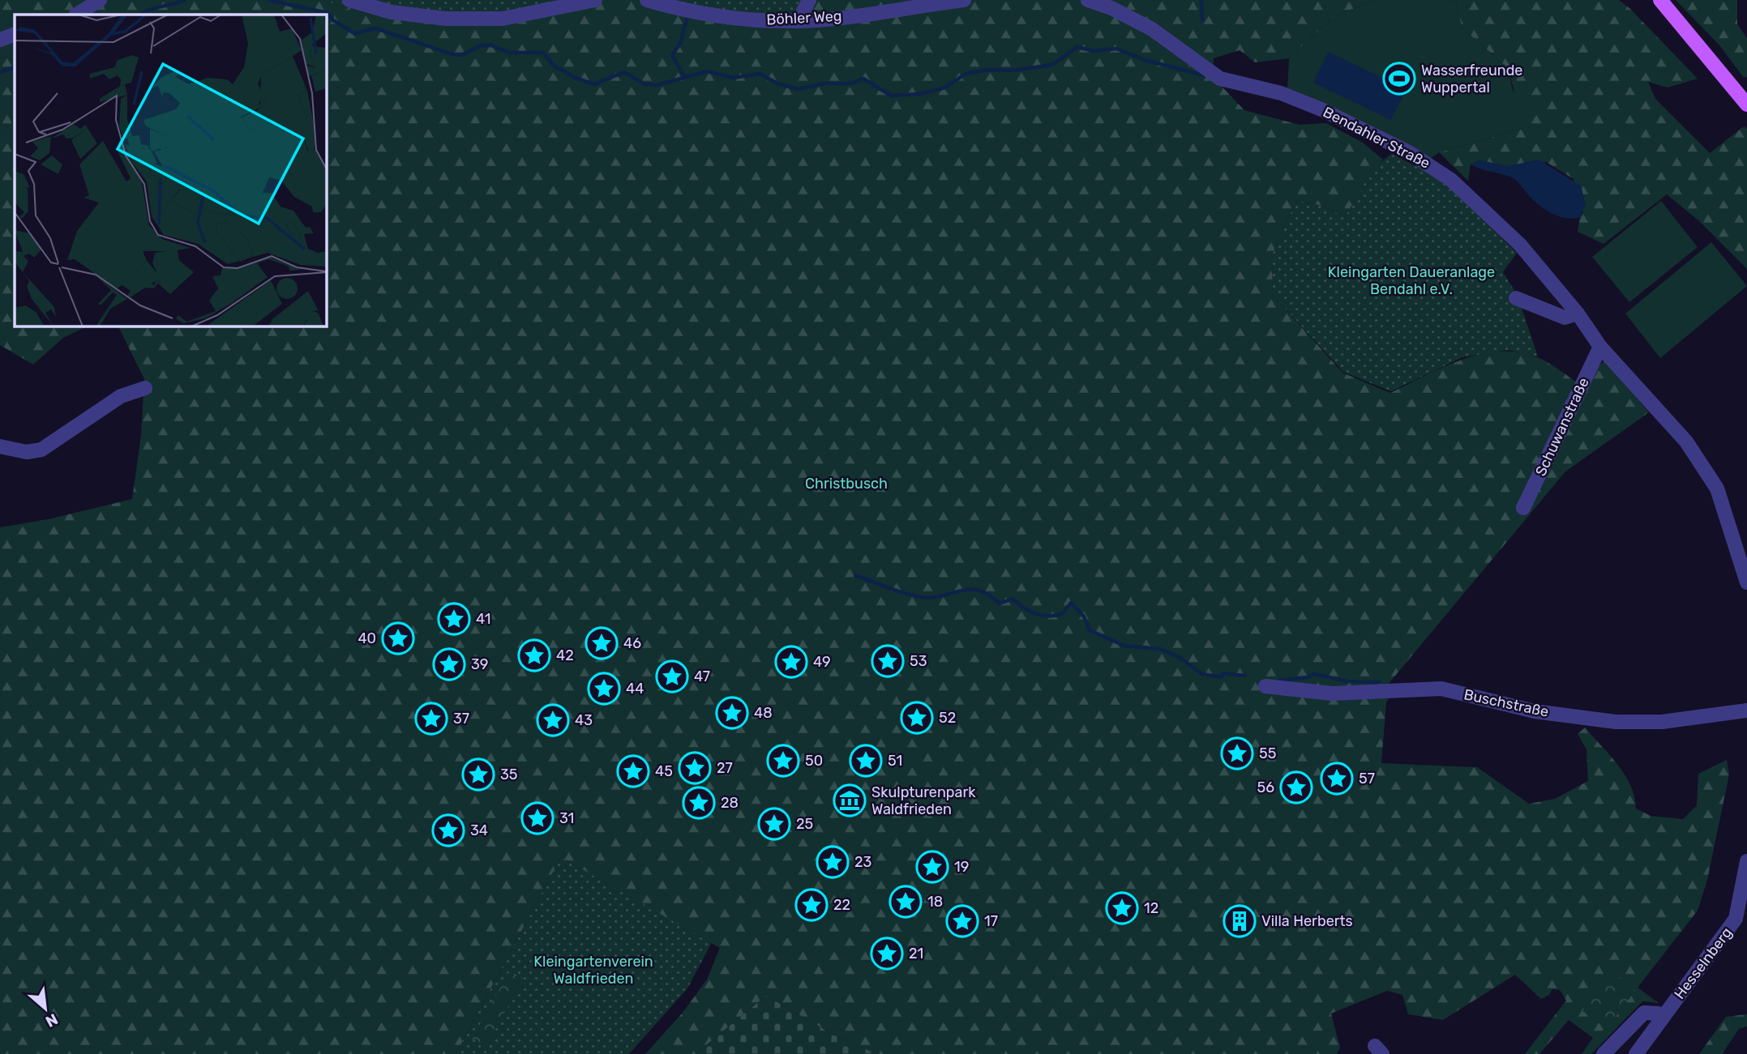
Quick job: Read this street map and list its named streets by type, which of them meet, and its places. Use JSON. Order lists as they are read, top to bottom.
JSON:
{
  "streets": {
    "street": [
      "Böhler Weg",
      "Bendahler Straße",
      "Schuwanstraße",
      "Buschstraße",
      "Hesselnberg"
    ]
  },
  "crossings": [
    ["Bendahler Straße", "Schuwanstraße"]
  ],
  "parks": ["Kleingarten Daueranlage Bendahl e.V.", "Christbusch", "Kleingartenverein Waldfrieden"],
  "places": {
    "sports": ["Wasserfreunde Wuppertal"],
    "place": [
      "41",
      "40",
      "46",
      "42",
      "53",
      "49",
      "39",
      "47",
      "44",
      "48",
      "52",
      "37",
      "43",
      "55",
      "50",
      "51",
      "27",
      "45",
      "35",
      "57",
      "56",
      "28",
      "31",
      "25",
      "34",
      "23",
      "19",
      "18",
      "22",
      "12",
      "17",
      "21"
    ],
    "museum": ["Skulpturenpark Waldfrieden"],
    "building": ["Villa Herberts"]
  },
  "north": "bottom right"
}
